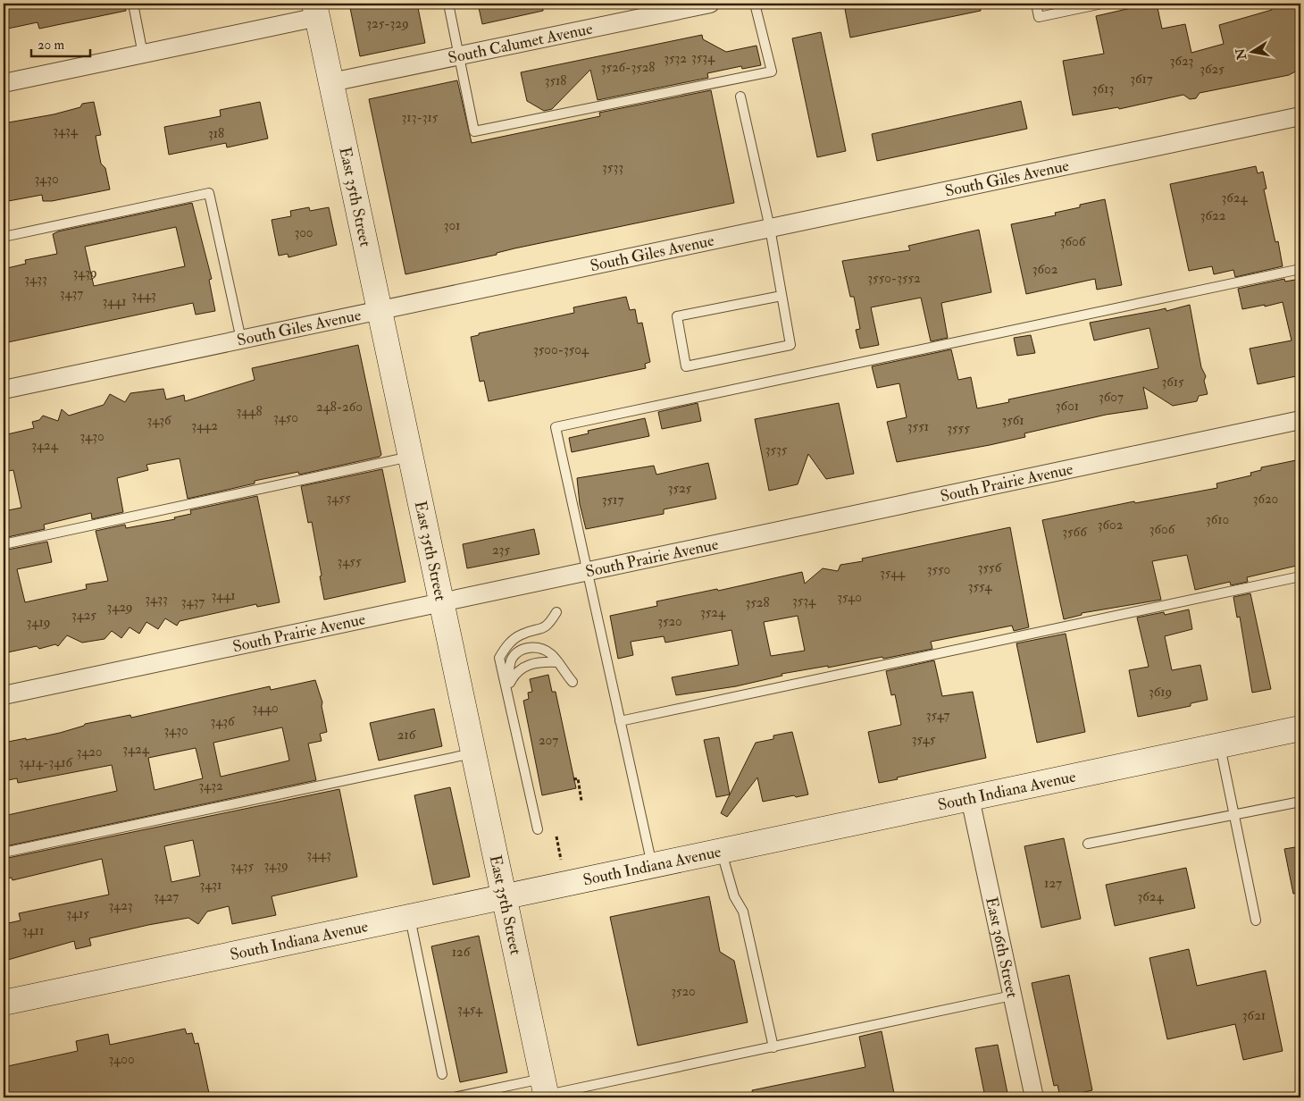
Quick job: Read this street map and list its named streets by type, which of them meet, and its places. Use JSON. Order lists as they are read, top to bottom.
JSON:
{
  "streets": {
    "street": [
      "South Calumet Avenue",
      "South Giles Avenue",
      "East 35th Street",
      "South Prairie Avenue",
      "South Indiana Avenue",
      "East 36th Street"
    ]
  },
  "crossings": [
    ["South Calumet Avenue", "East 35th Street"],
    ["South Giles Avenue", "East 35th Street"],
    ["East 35th Street", "South Prairie Avenue"],
    ["East 35th Street", "South Indiana Avenue"],
    ["South Indiana Avenue", "East 36th Street"]
  ],
  "house_numbers": [
    "325-329",
    "3534",
    "3532",
    "3623",
    "3526-3528",
    "3625",
    "3617",
    "3518",
    "3613",
    "313-315",
    "3434",
    "318",
    "3533",
    "3430",
    "3624",
    "3622",
    "301",
    "300",
    "3606",
    "3602",
    "3439",
    "3550-3552",
    "3433",
    "3437",
    "3443",
    "3441",
    "3500-3504",
    "3615",
    "3607",
    "3601",
    "248-260",
    "3448",
    "3450",
    "3436",
    "3561",
    "3442",
    "3551",
    "3555",
    "3430",
    "3424",
    "3535",
    "3525",
    "3455",
    "3620",
    "3517",
    "3610",
    "3602",
    "3606",
    "3566",
    "235",
    "3455",
    "3556",
    "3550",
    "3544",
    "3554",
    "3441",
    "3540",
    "3433",
    "3534",
    "3437",
    "3528",
    "3429",
    "3524",
    "3425",
    "3520",
    "3419",
    "3619",
    "3440",
    "3547",
    "3436",
    "3430",
    "216",
    "3545",
    "207",
    "3424",
    "3420",
    "3414-3416",
    "3432",
    "3443",
    "3439",
    "3435",
    "127",
    "3431",
    "3427",
    "3624",
    "3423",
    "3415",
    "3411",
    "126",
    "3520",
    "3454",
    "3621",
    "3400"
  ],
  "scale_bar": "20 m",
  "north": "left"
}
